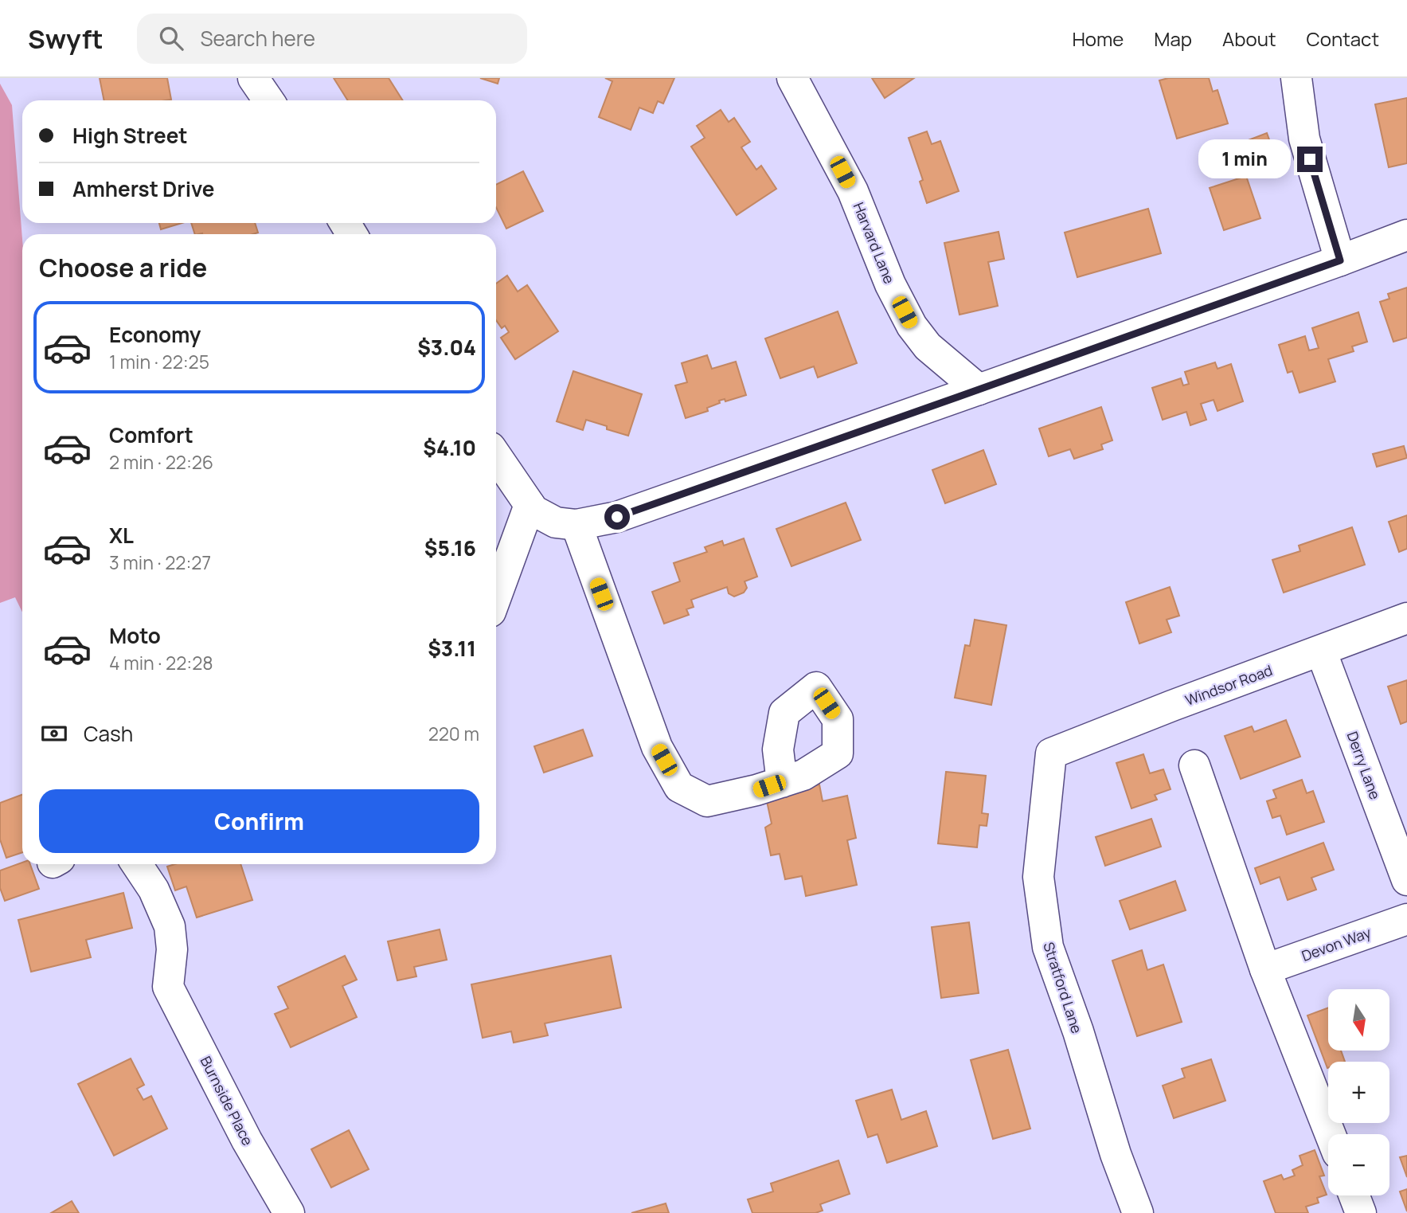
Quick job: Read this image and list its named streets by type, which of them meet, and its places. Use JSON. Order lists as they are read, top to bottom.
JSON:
{
  "streets": {
    "street": [
      "Harvard Lane",
      "Windsor Road",
      "Derry Lane",
      "Devon Way",
      "Stratford Lane",
      "Burnside Place"
    ]
  },
  "crossings": [
    ["Windsor Road", "Derry Lane"],
    ["Windsor Road", "Stratford Lane"]
  ],
  "north": "bottom",
  "page": {
    "header": "Swyft",
    "search": "Search here",
    "nav": [
      "Home",
      "Map",
      "About",
      "Contact"
    ],
    "banner": ["High Street", "Amherst Drive"],
    "bubble": "1 min",
    "heading": "Choose a ride",
    "list": [
      {
        "name": "Economy",
        "note": "1 min · 22:25",
        "value": "$3.04"
      },
      {
        "name": "Comfort",
        "note": "2 min · 22:26",
        "value": "$4.10"
      },
      {
        "name": "XL",
        "note": "3 min · 22:27",
        "value": "$5.16"
      },
      {
        "name": "Moto",
        "note": "4 min · 22:28",
        "value": "$3.11"
      }
    ],
    "pay": ["Cash", "220 m"],
    "buttons": "Confirm",
    "map_buttons": ["+", "−"]
  }
}
